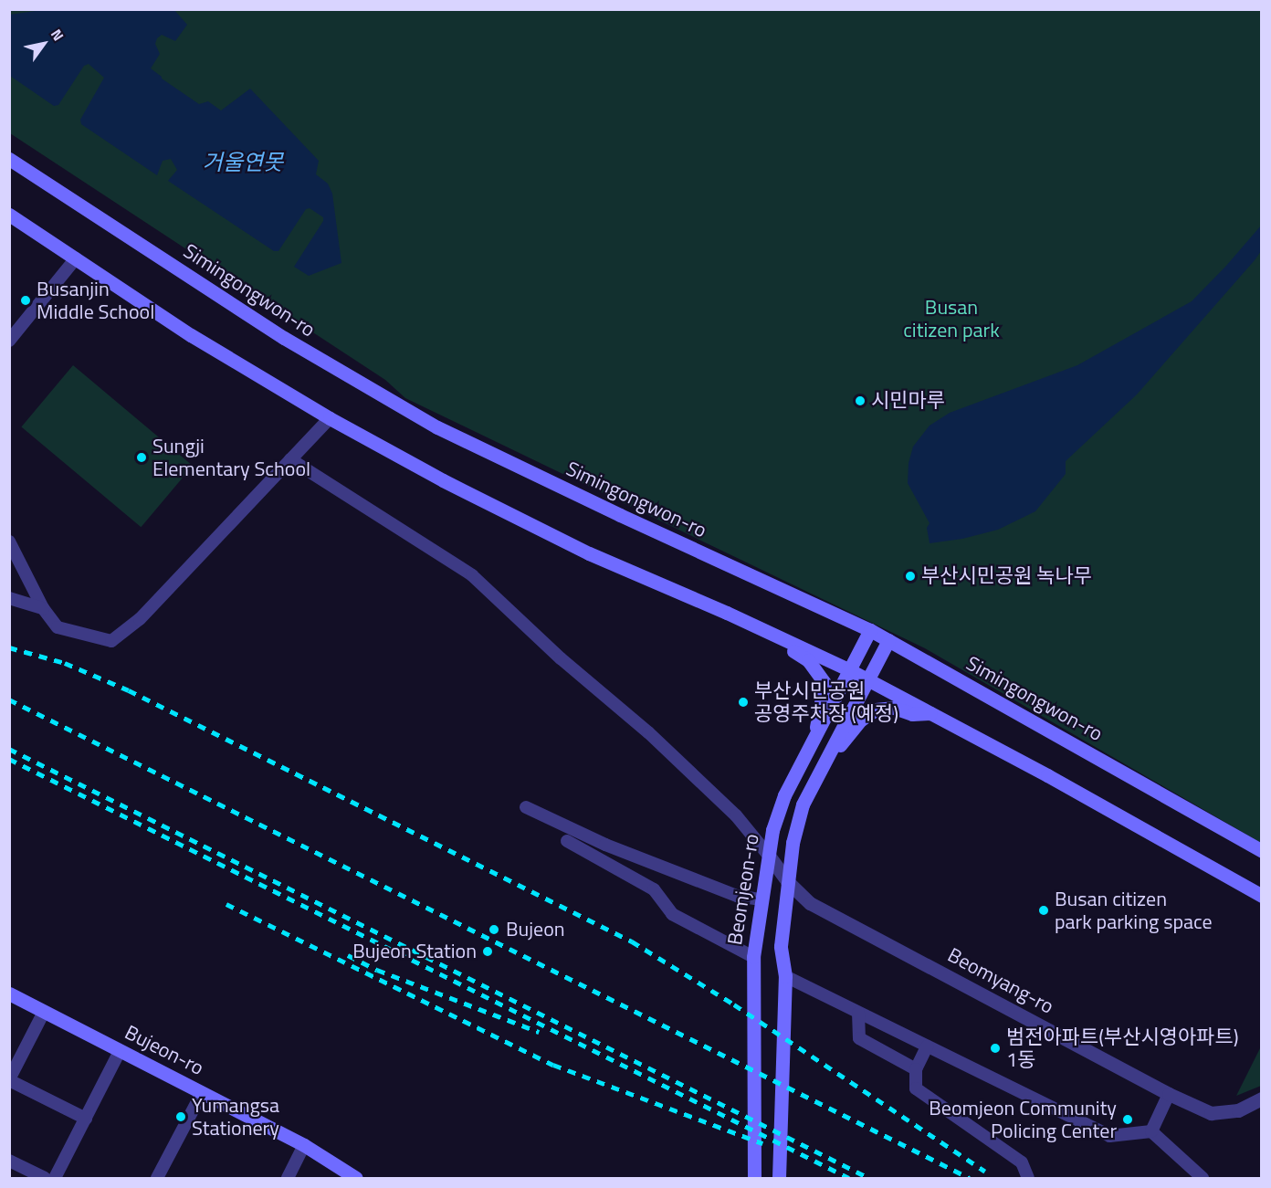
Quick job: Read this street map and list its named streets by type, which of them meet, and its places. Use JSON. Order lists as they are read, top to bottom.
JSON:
{
  "streets": {
    "main road": ["Simingongwon-ro", "Beomjeon-ro", "Bujeon-ro"],
    "street": ["Beomyang-ro"]
  },
  "crossings": [
    ["Simingongwon-ro", "Beomjeon-ro"],
    ["Beomjeon-ro", "Beomyang-ro"]
  ],
  "water": ["거울연못"],
  "parks": ["Busan citizen park"],
  "places": [
    "Busanjin Middle School",
    "시민마루",
    "Sungji Elementary School",
    "부산시민공원 녹나무",
    "부산시민공원 공영주차장 (예정)",
    "Busan citizen park parking space",
    "Bujeon",
    "Bujeon Station",
    "범전아파트(부산시영아파트) 1동",
    "Yumangsa Stationery",
    "Beomjeon Community Policing Center"
  ],
  "north": "top right"
}
